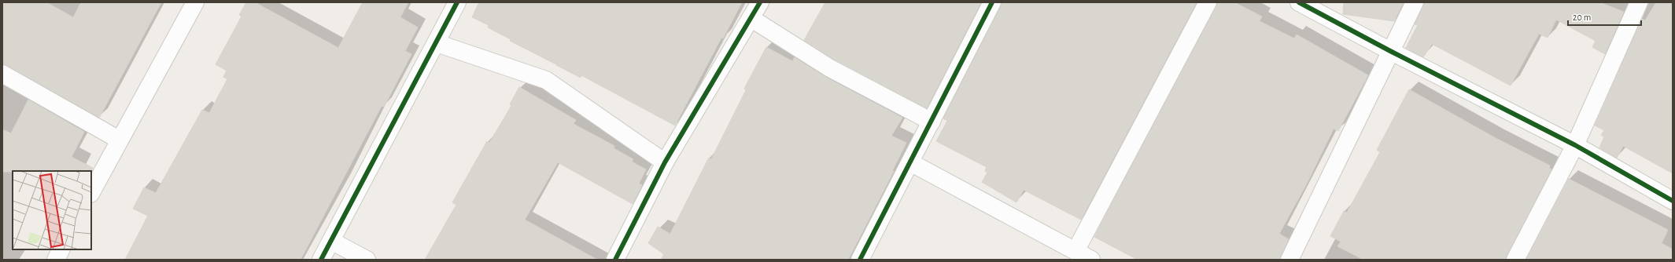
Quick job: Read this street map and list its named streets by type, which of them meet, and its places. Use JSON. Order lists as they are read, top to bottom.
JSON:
{
  "scale_bar": "20 m"
}
